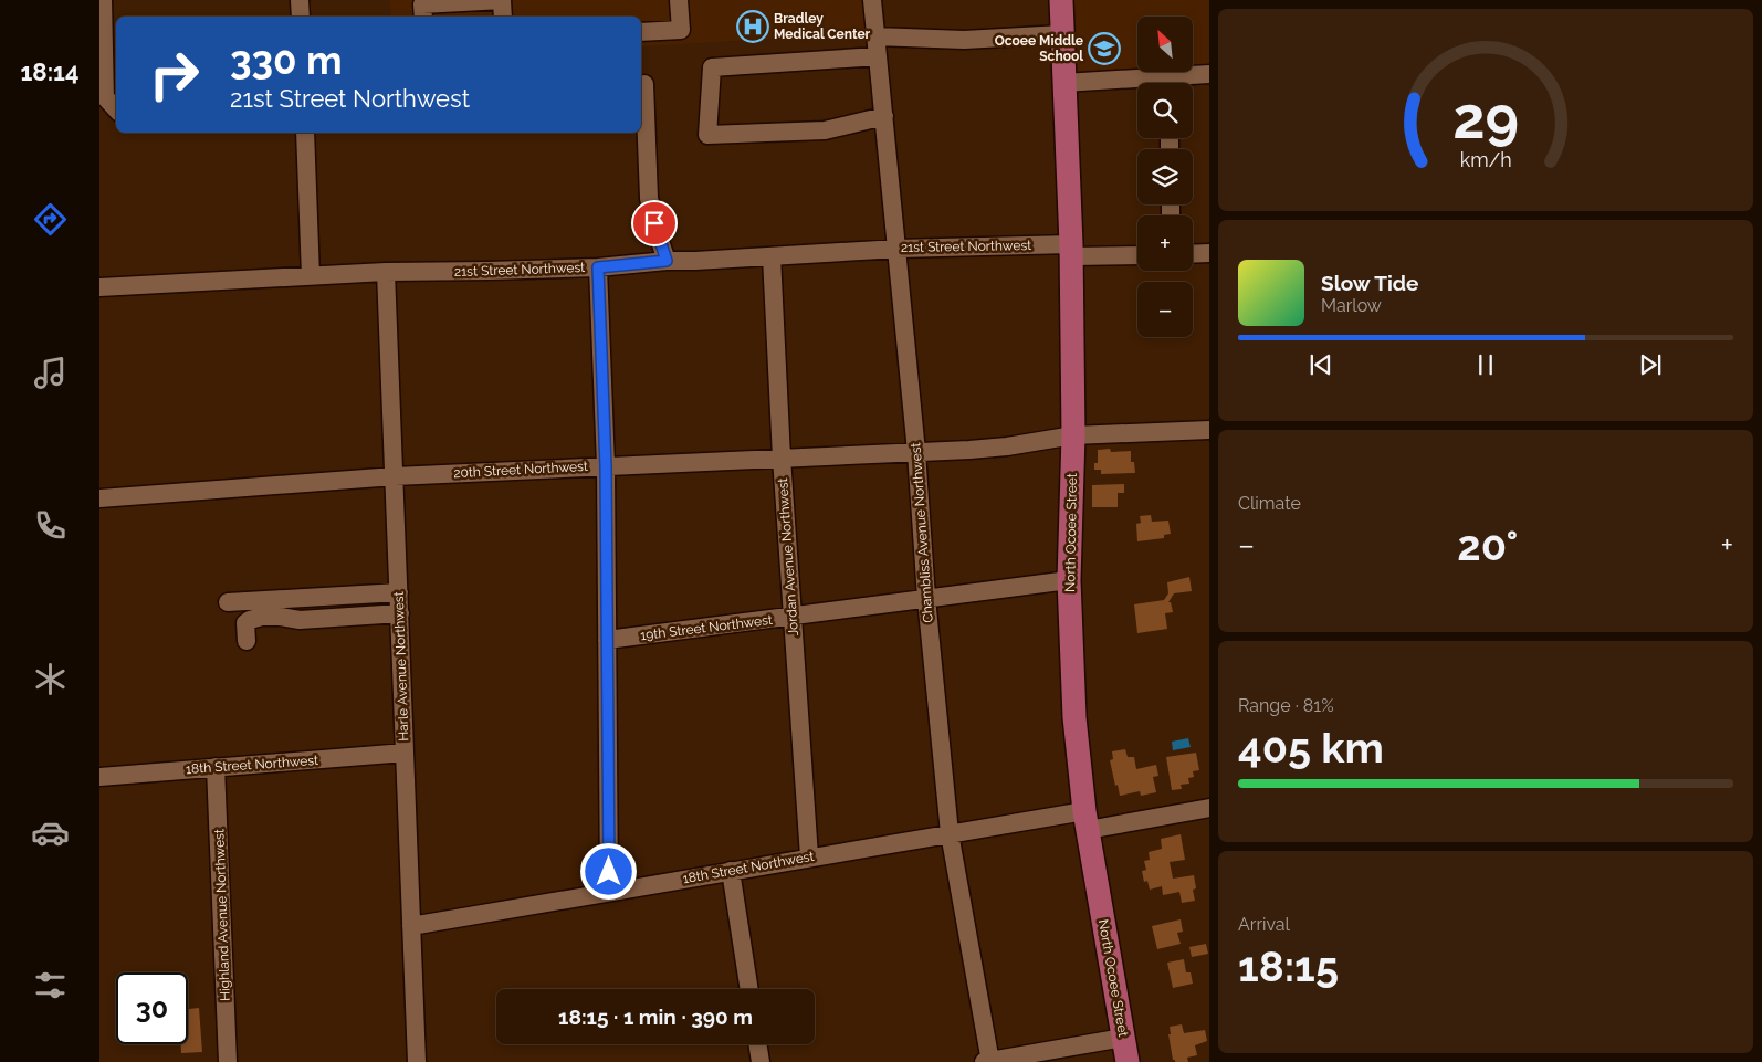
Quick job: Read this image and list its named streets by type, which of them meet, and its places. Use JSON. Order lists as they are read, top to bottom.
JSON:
{
  "streets": {
    "main road": ["North Ocoee Street"],
    "street": [
      "21st Street Northwest",
      "20th Street Northwest",
      "Chambliss Avenue Northwest",
      "Jordan Avenue Northwest",
      "19th Street Northwest",
      "Harle Avenue Northwest",
      "18th Street Northwest",
      "Highland Avenue Northwest"
    ]
  },
  "crossings": [
    ["21st Street Northwest", "Chambliss Avenue Northwest"],
    ["21st Street Northwest", "North Ocoee Street"],
    ["21st Street Northwest", "Jordan Avenue Northwest"],
    ["21st Street Northwest", "Harle Avenue Northwest"],
    ["20th Street Northwest", "Chambliss Avenue Northwest"],
    ["20th Street Northwest", "North Ocoee Street"],
    ["20th Street Northwest", "Jordan Avenue Northwest"],
    ["20th Street Northwest", "Harle Avenue Northwest"],
    ["Chambliss Avenue Northwest", "19th Street Northwest"],
    ["Chambliss Avenue Northwest", "18th Street Northwest"],
    ["North Ocoee Street", "19th Street Northwest"],
    ["North Ocoee Street", "18th Street Northwest"],
    ["Jordan Avenue Northwest", "19th Street Northwest"],
    ["Jordan Avenue Northwest", "18th Street Northwest"],
    ["Harle Avenue Northwest", "18th Street Northwest"],
    ["18th Street Northwest", "Highland Avenue Northwest"]
  ],
  "places": {
    "hospital": ["Bradley Medical Center"],
    "school or university": ["Ocoee Middle School"]
  },
  "north": "top left",
  "page": {
    "tabs": "18:14",
    "map_buttons": ["+", "−"],
    "turn": ["330 m", "21st Street Northwest"],
    "song": ["Slow Tide", "Marlow"],
    "tile": [
      "Climate",
      ["Range · 81%", "405 km"],
      ["Arrival", "18:15"]
    ],
    "heat": ["−", "20°", "+"],
    "limit": "30",
    "trip": "18:15 · 1 min · 390 m",
    "gauge": ["29", "km/h"]
  }
}
